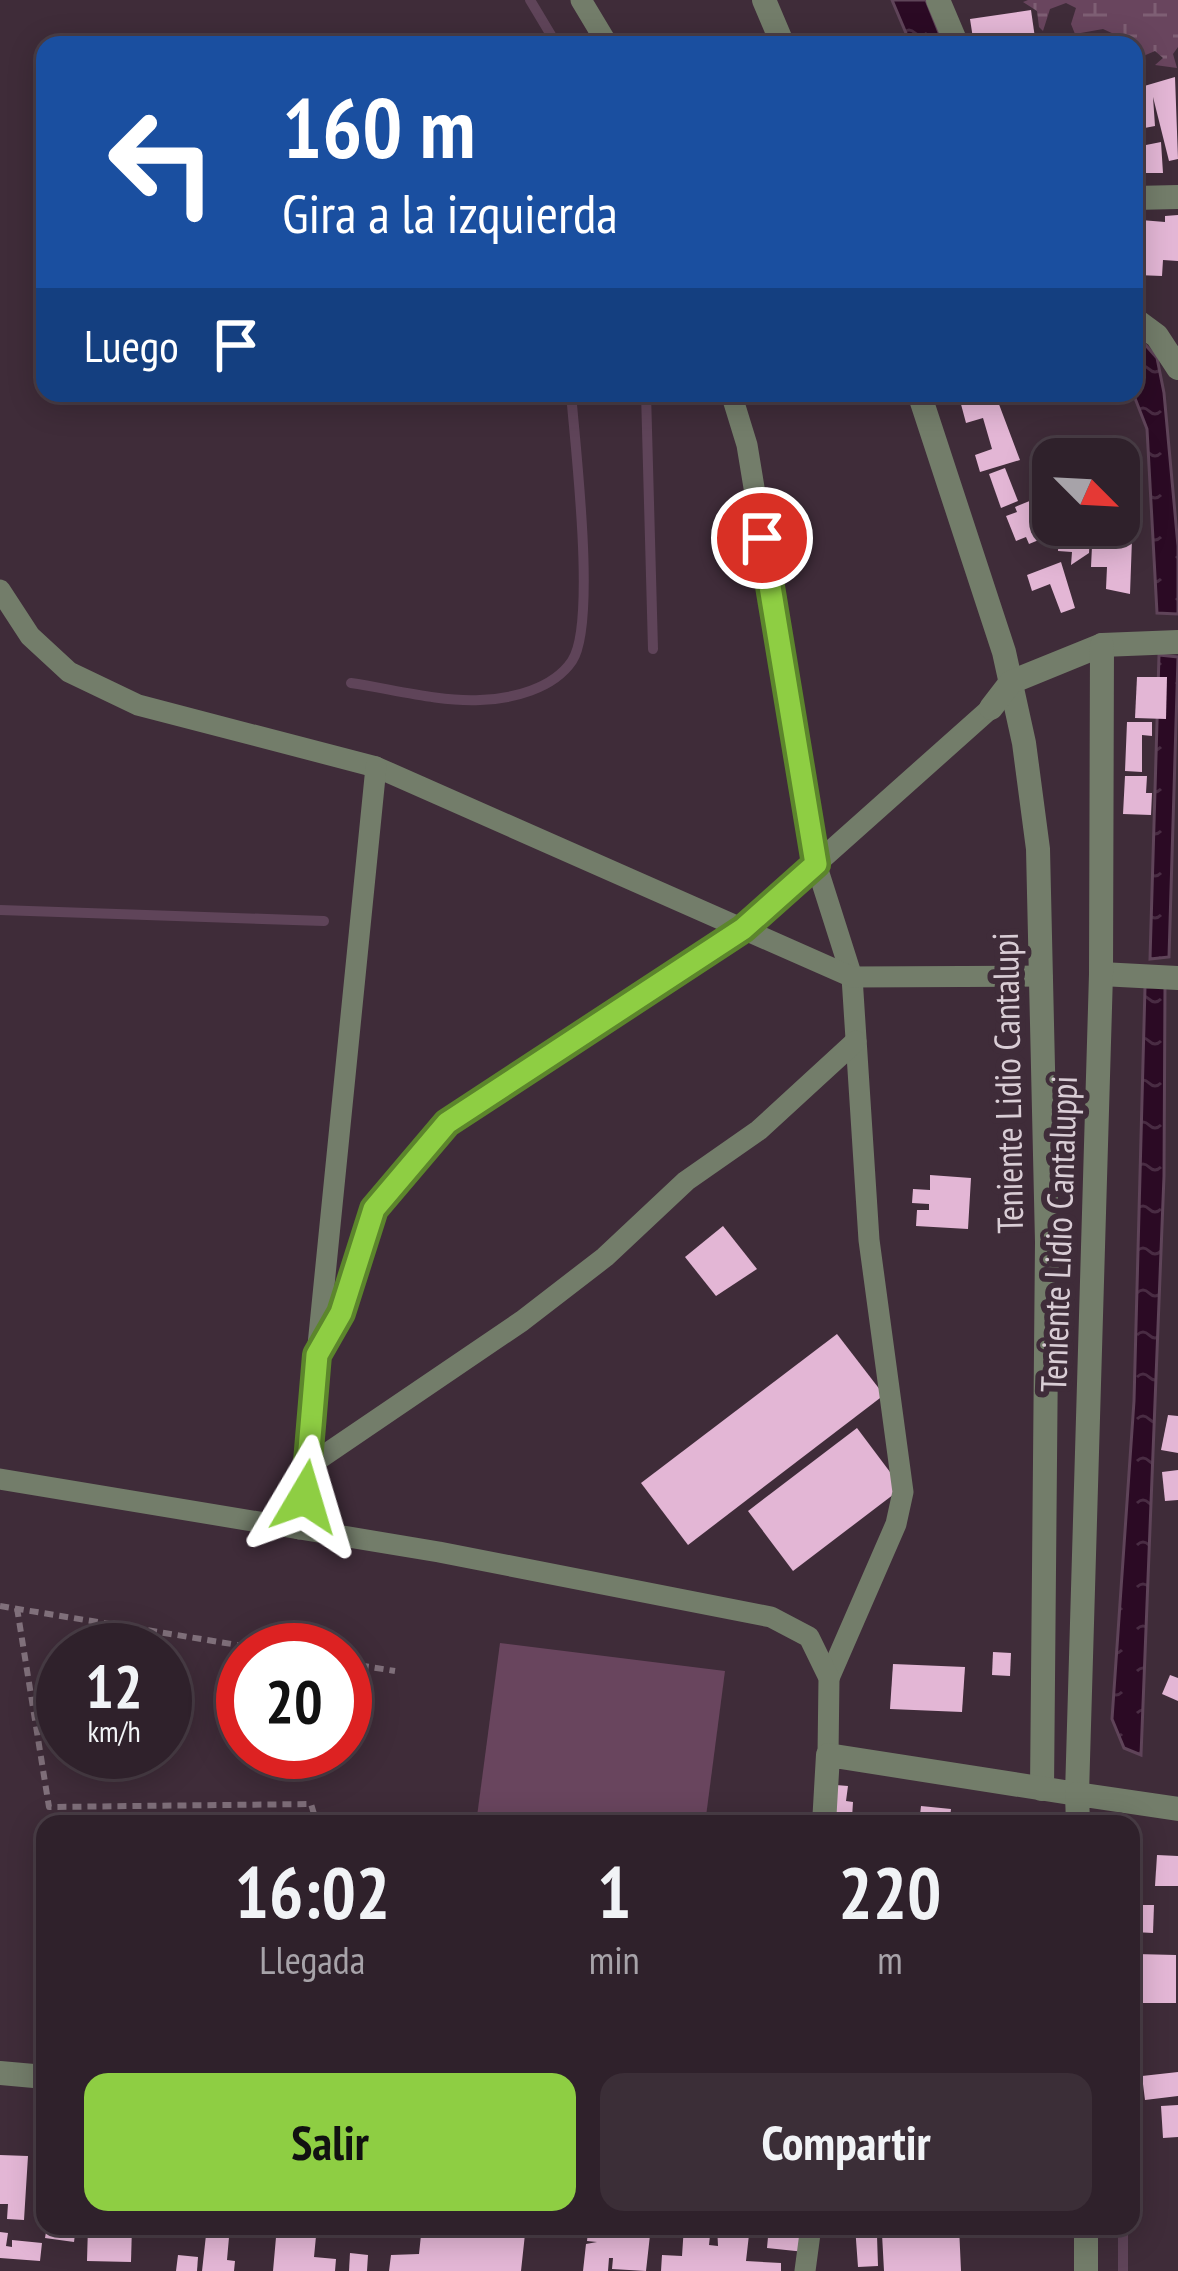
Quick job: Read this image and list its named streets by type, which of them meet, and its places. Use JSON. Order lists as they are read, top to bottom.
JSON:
{
  "streets": {
    "street": ["Teniente Lidio Cantalupi", "Teniente Lidio Cantaluppi"]
  },
  "north": "bottom right",
  "page": {
    "turn": ["160 m", "Gira a la izquierda"],
    "then": "Luego",
    "speed": "12 km/h",
    "limit": "20",
    "eta": [
      "16:02",
      "Llegada",
      "1",
      "min",
      "220",
      "m"
    ],
    "buttons": ["Salir", "Compartir"]
  }
}
